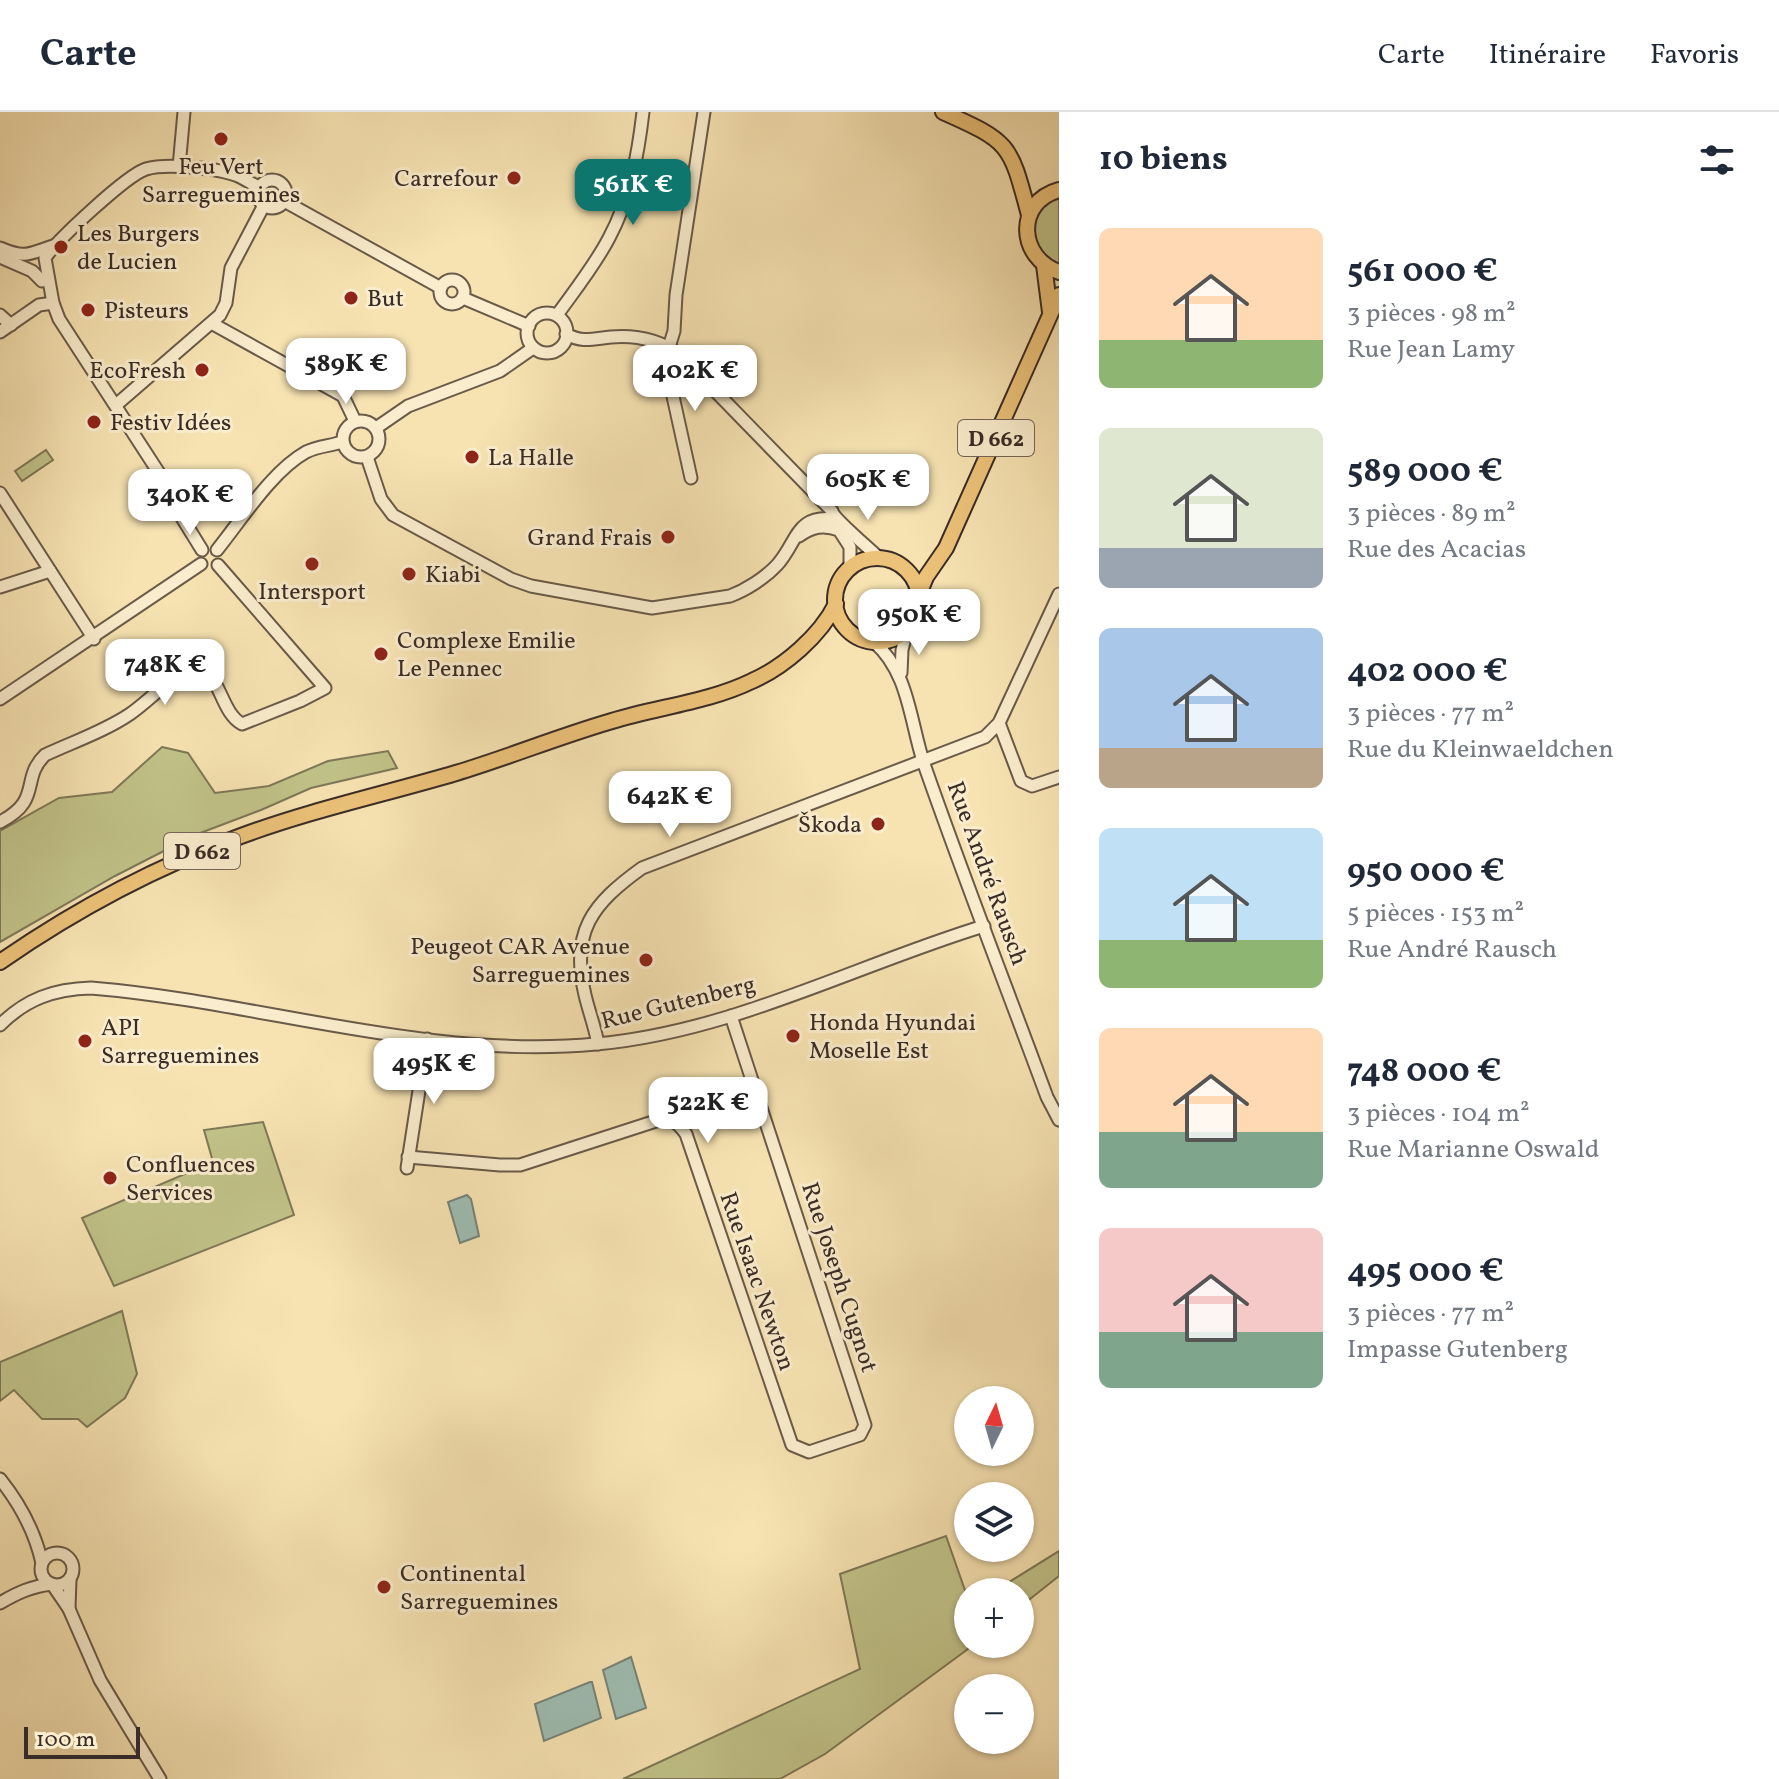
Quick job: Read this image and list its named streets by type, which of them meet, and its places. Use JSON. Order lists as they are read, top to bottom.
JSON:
{
  "streets": {
    "main road": ["D 662"],
    "street": [
      "Rue André Rausch",
      "Rue Gutenberg",
      "Rue Joseph Cugnot",
      "Rue Isaac Newton"
    ]
  },
  "crossings": [
    ["D 662", "Rue André Rausch"],
    ["Rue André Rausch", "Rue Gutenberg"],
    ["Rue Gutenberg", "Rue Joseph Cugnot"],
    ["Rue Gutenberg", "Rue Isaac Newton"],
    ["Rue Joseph Cugnot", "Rue Isaac Newton"]
  ],
  "places": [
    "Feu Vert Sarreguemines",
    "Carrefour",
    "Les Burgers de Lucien",
    "But",
    "Pisteurs",
    "EcoFresh",
    "Festiv Idées",
    "La Halle",
    "Grand Frais",
    "Intersport",
    "Kiabi",
    "Complexe Emilie Le Pennec",
    "Škoda",
    "Peugeot CAR Avenue Sarreguemines",
    "Honda Hyundai Moselle Est",
    "API Sarreguemines",
    "Confluences Services",
    "Continental Sarreguemines"
  ],
  "scale_bar": "100 m",
  "north": "top",
  "page": {
    "header": "Carte",
    "nav": ["Carte", "Itinéraire", "Favoris"],
    "heading": "10 biens",
    "price": [
      "561K €",
      "589K €",
      "402K €",
      "605K €",
      "340K €",
      "950K €",
      "748K €",
      "642K €",
      "495K €",
      "522K €"
    ],
    "list": [
      {
        "name": "561 000 €",
        "note": "3 pièces · 98 m² · Rue Jean Lamy"
      },
      {
        "name": "589 000 €",
        "note": "3 pièces · 89 m² · Rue des Acacias"
      },
      {
        "name": "402 000 €",
        "note": "3 pièces · 77 m² · Rue du Kleinwaeldchen"
      },
      {
        "name": "950 000 €",
        "note": "5 pièces · 153 m² · Rue André Rausch"
      },
      {
        "name": "748 000 €",
        "note": "3 pièces · 104 m² · Rue Marianne Oswald"
      },
      {
        "name": "495 000 €",
        "note": "3 pièces · 77 m² · Impasse Gutenberg"
      }
    ],
    "map_buttons": ["+", "−"],
    "scale": "100 m"
  }
}
